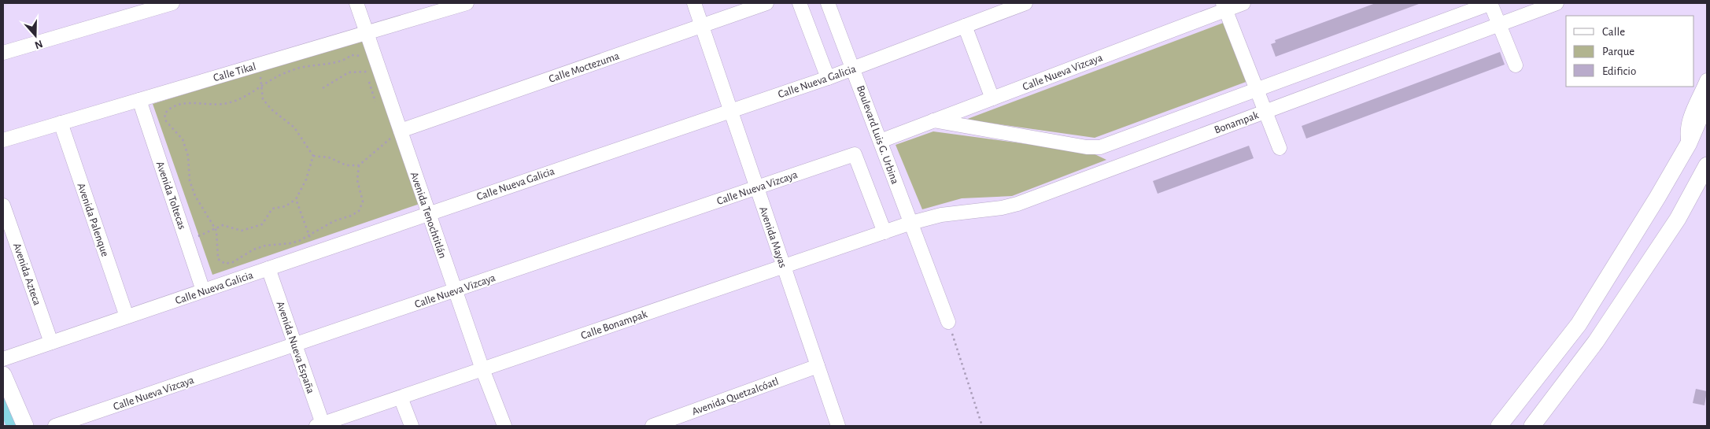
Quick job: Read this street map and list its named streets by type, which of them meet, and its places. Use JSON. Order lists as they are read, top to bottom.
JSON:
{
  "streets": {
    "street": [
      "Calle Moctezuma",
      "Calle Tikal",
      "Calle Nueva Vizcaya",
      "Calle Nueva Galicia",
      "Bonampak",
      "Boulevard Luis G. Urbina",
      "Avenida Toltecas",
      "Avenida Tenochtitlán",
      "Avenida Palenque",
      "Avenida Mayas",
      "Avenida Azteca",
      "Calle Bonampak",
      "Avenida Nueva España",
      "Avenida Quetzalcóatl"
    ]
  },
  "crossings": [
    ["Calle Moctezuma", "Avenida Tenochtitlán"],
    ["Calle Moctezuma", "Avenida Mayas"],
    ["Calle Tikal", "Avenida Toltecas"],
    ["Calle Tikal", "Avenida Tenochtitlán"],
    ["Calle Tikal", "Avenida Palenque"],
    ["Calle Nueva Vizcaya", "Bonampak"],
    ["Calle Nueva Vizcaya", "Boulevard Luis G. Urbina"],
    ["Calle Nueva Vizcaya", "Avenida Tenochtitlán"],
    ["Calle Nueva Vizcaya", "Avenida Mayas"],
    ["Calle Nueva Vizcaya", "Calle Bonampak"],
    ["Calle Nueva Vizcaya", "Avenida Nueva España"],
    ["Calle Nueva Galicia", "Boulevard Luis G. Urbina"],
    ["Calle Nueva Galicia", "Avenida Toltecas"],
    ["Calle Nueva Galicia", "Avenida Tenochtitlán"],
    ["Calle Nueva Galicia", "Avenida Palenque"],
    ["Calle Nueva Galicia", "Avenida Mayas"],
    ["Calle Nueva Galicia", "Avenida Azteca"],
    ["Calle Nueva Galicia", "Avenida Nueva España"],
    ["Bonampak", "Boulevard Luis G. Urbina"],
    ["Bonampak", "Calle Bonampak"],
    ["Boulevard Luis G. Urbina", "Calle Bonampak"],
    ["Avenida Tenochtitlán", "Calle Bonampak"],
    ["Avenida Mayas", "Calle Bonampak"],
    ["Avenida Mayas", "Avenida Quetzalcóatl"],
    ["Calle Bonampak", "Avenida Nueva España"]
  ],
  "legend": ["Calle", "Parque", "Edificio"],
  "north": "bottom"
}
